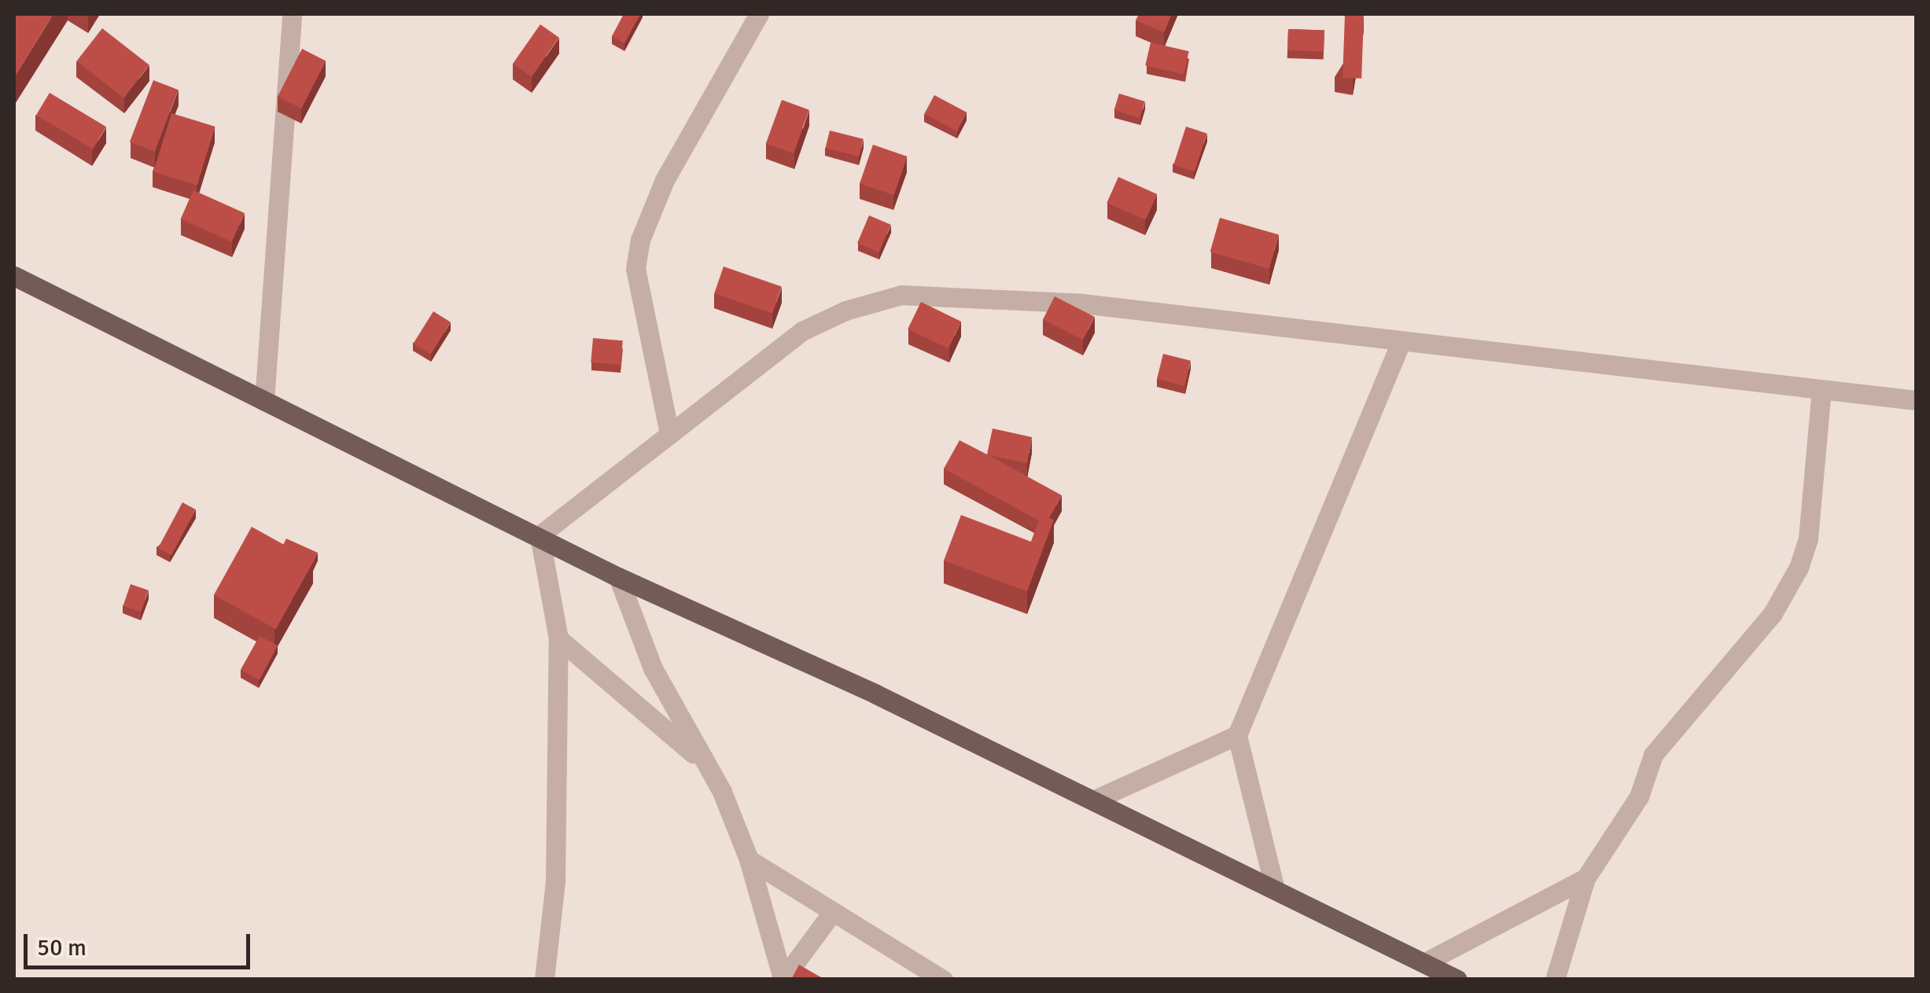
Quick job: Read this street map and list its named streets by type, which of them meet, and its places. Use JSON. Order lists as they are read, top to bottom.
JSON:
{
  "scale_bar": "50 m"
}
